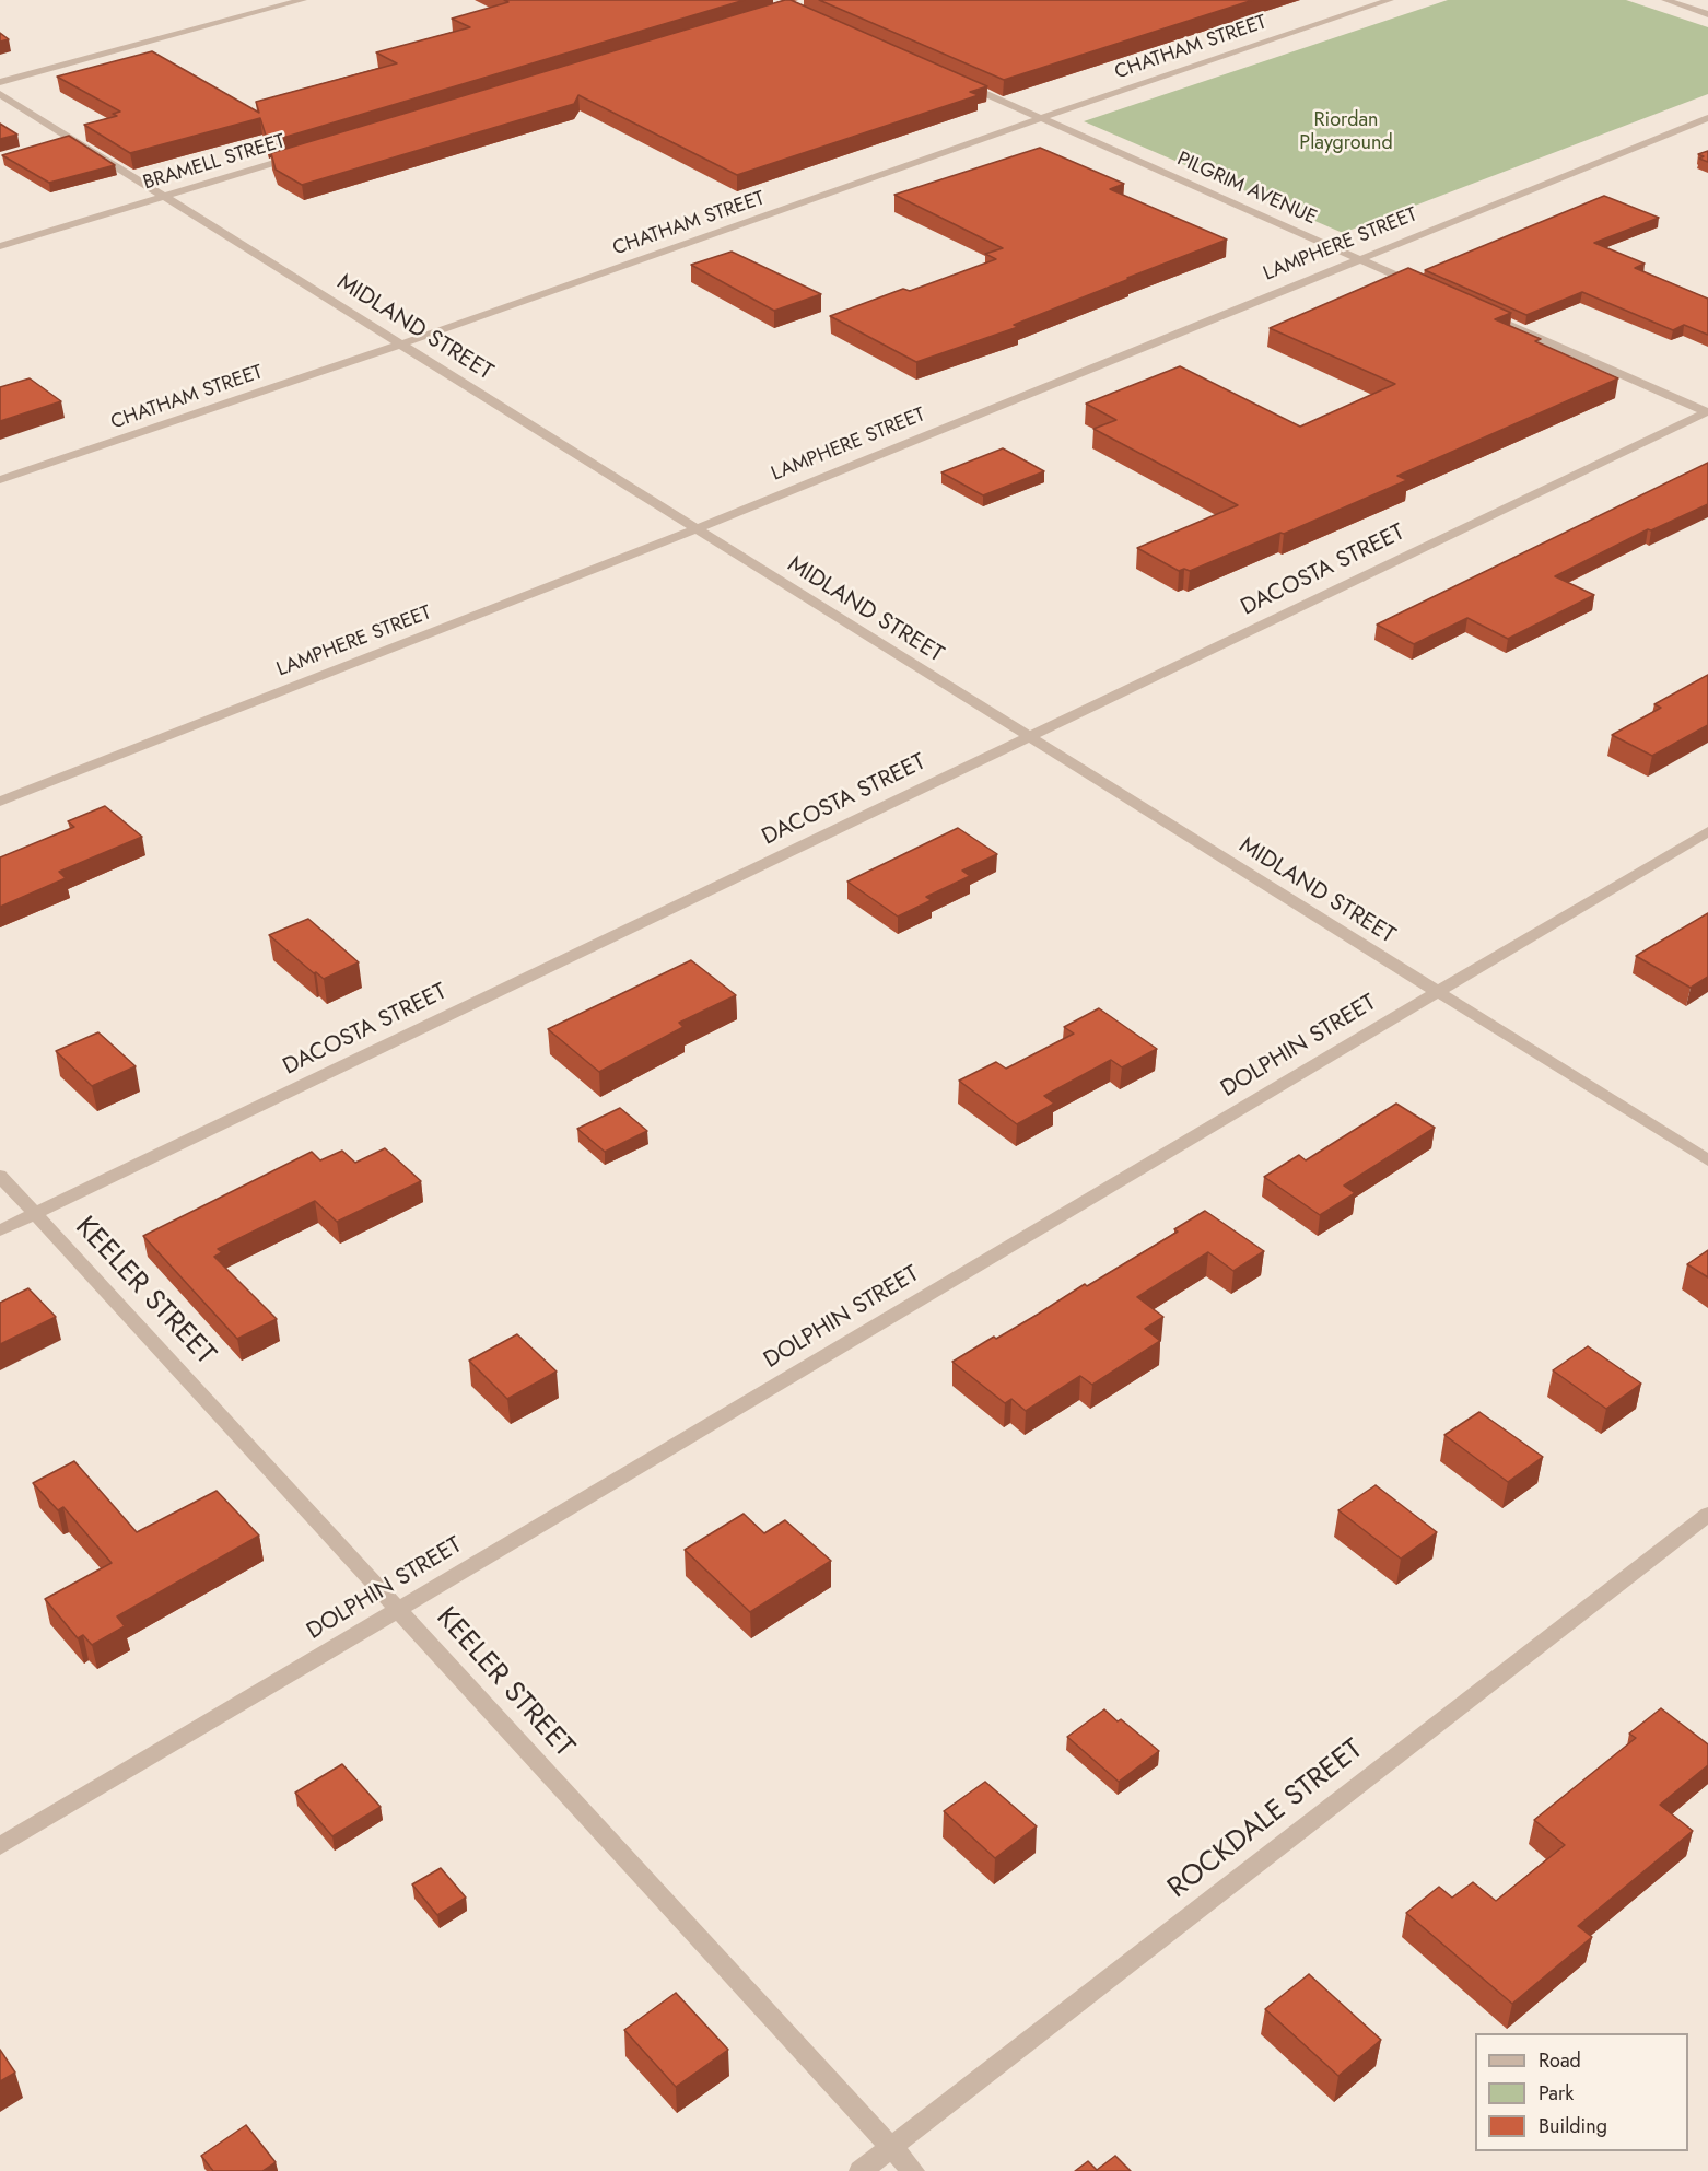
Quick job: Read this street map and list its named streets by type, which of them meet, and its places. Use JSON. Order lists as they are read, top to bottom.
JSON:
{
  "streets": {
    "street": [
      "CHATHAM STREET",
      "BRAMELL STREET",
      "PILGRIM AVENUE",
      "LAMPHERE STREET",
      "MIDLAND STREET",
      "DACOSTA STREET",
      "DOLPHIN STREET",
      "KEELER STREET",
      "ROCKDALE STREET"
    ]
  },
  "crossings": [
    ["CHATHAM STREET", "PILGRIM AVENUE"],
    ["CHATHAM STREET", "MIDLAND STREET"],
    ["BRAMELL STREET", "MIDLAND STREET"],
    ["PILGRIM AVENUE", "LAMPHERE STREET"],
    ["LAMPHERE STREET", "MIDLAND STREET"],
    ["MIDLAND STREET", "DACOSTA STREET"],
    ["MIDLAND STREET", "DOLPHIN STREET"],
    ["DACOSTA STREET", "KEELER STREET"],
    ["DOLPHIN STREET", "KEELER STREET"],
    ["KEELER STREET", "ROCKDALE STREET"]
  ],
  "parks": ["Riordan Playground"],
  "legend": ["Road", "Park", "Building"]
}
